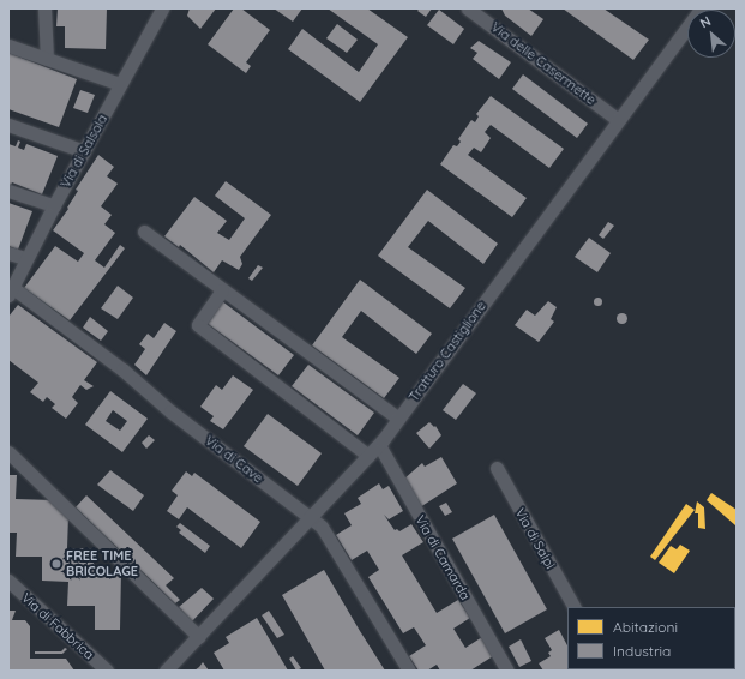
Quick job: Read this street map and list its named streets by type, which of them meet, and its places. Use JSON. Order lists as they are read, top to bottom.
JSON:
{
  "streets": {
    "street": [
      "Via delle Casermette",
      "Via di Salsola",
      "Tratturo Castiglione",
      "Via di Cave",
      "Via di Salpi",
      "Via di Camarda",
      "Via di Fabbrica"
    ]
  },
  "crossings": [
    ["Via delle Casermette", "Tratturo Castiglione"],
    ["Via di Salsola", "Via di Cave"],
    ["Tratturo Castiglione", "Via di Cave"],
    ["Tratturo Castiglione", "Via di Camarda"]
  ],
  "places": ["FREE TIME BRICOLAGE"],
  "legend": ["Abitazioni", "Industria"],
  "north": "top left"
}
